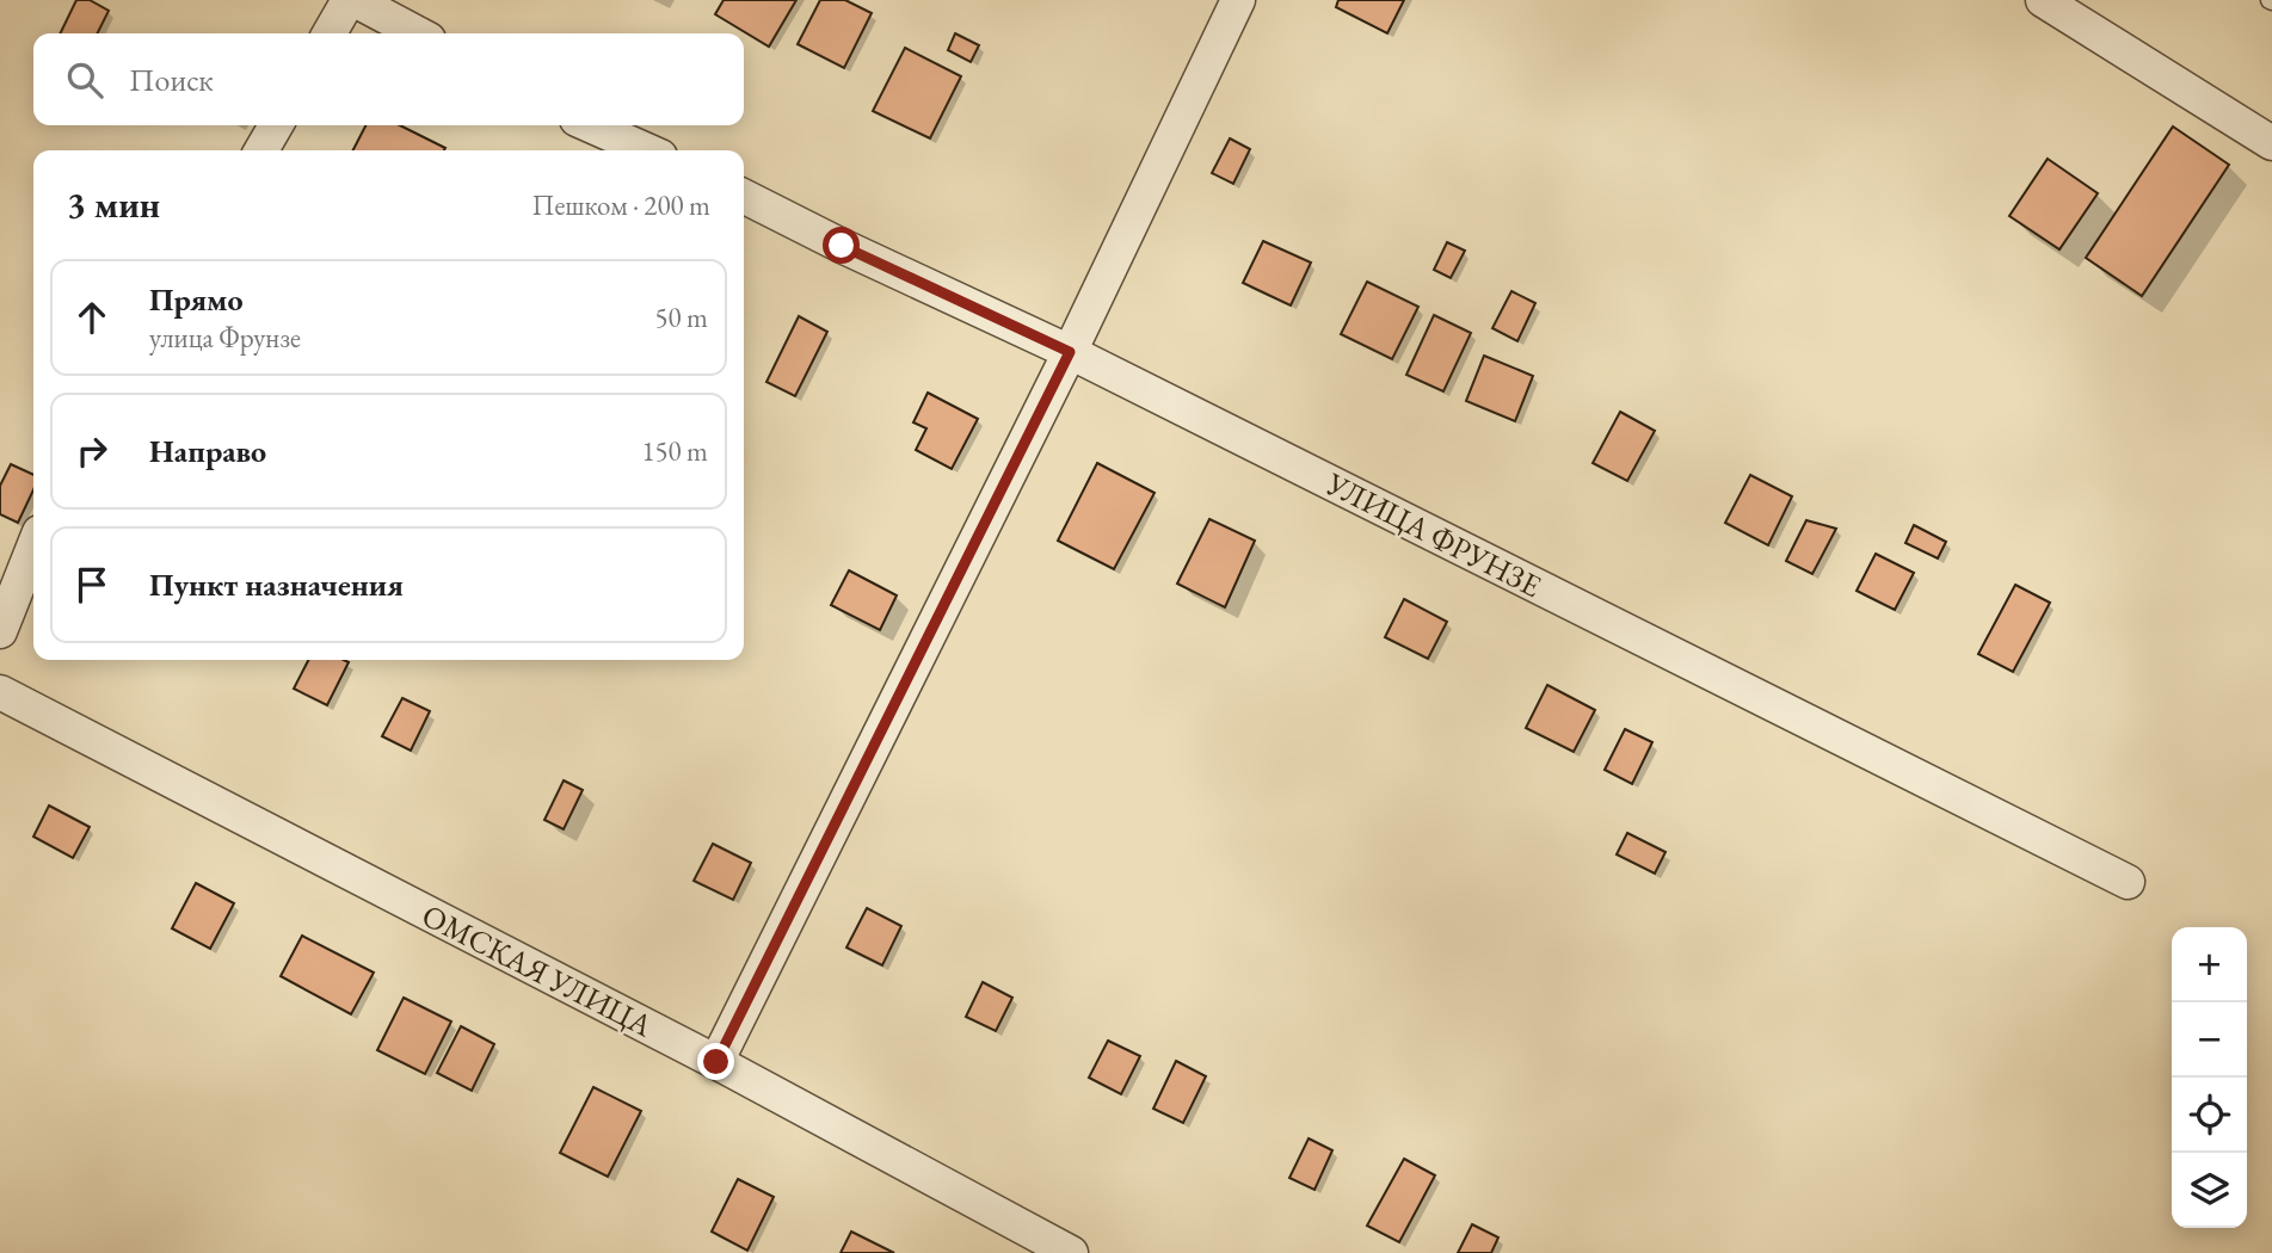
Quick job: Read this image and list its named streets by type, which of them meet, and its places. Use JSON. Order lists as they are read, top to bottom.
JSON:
{
  "streets": {
    "street": ["УЛИЦА ФРУНЗЕ", "ОМСКАЯ УЛИЦА"]
  },
  "page": {
    "search": "Поиск",
    "heading": ["3 мин", "Пешком · 200 m"],
    "list": [
      ["Прямо", "улица Фрунзе", "50 m"],
      ["Направо", "150 m"],
      "Пункт назначения"
    ],
    "map_buttons": ["+", "−"]
  }
}
